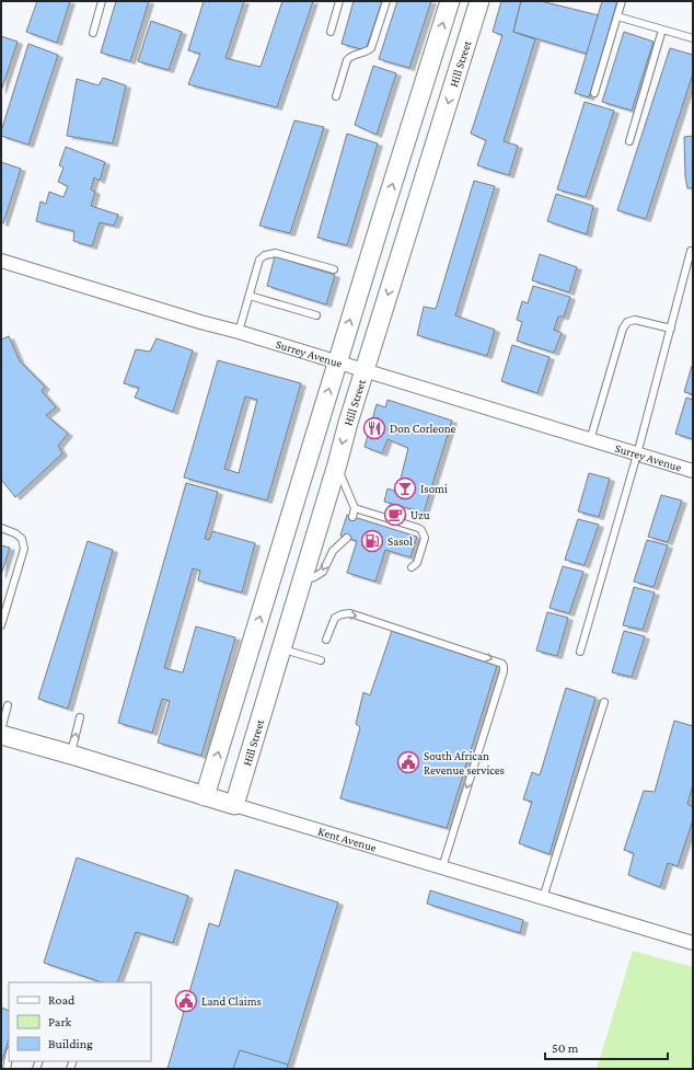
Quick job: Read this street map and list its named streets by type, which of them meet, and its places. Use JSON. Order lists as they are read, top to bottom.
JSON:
{
  "streets": {
    "main road": ["Hill Street", "Kent Avenue"],
    "street": ["Surrey Avenue"]
  },
  "crossings": [
    ["Hill Street", "Surrey Avenue"],
    ["Hill Street", "Kent Avenue"]
  ],
  "places": {
    "restaurant": ["Don Corleone"],
    "bar": ["Isomi"],
    "cafe": ["Uzu"],
    "fuel station": ["Sasol"],
    "public building": ["South African Revenue services", "Land Claims"]
  },
  "legend": ["Road", "Park", "Building"],
  "scale_bar": "50 m"
}
